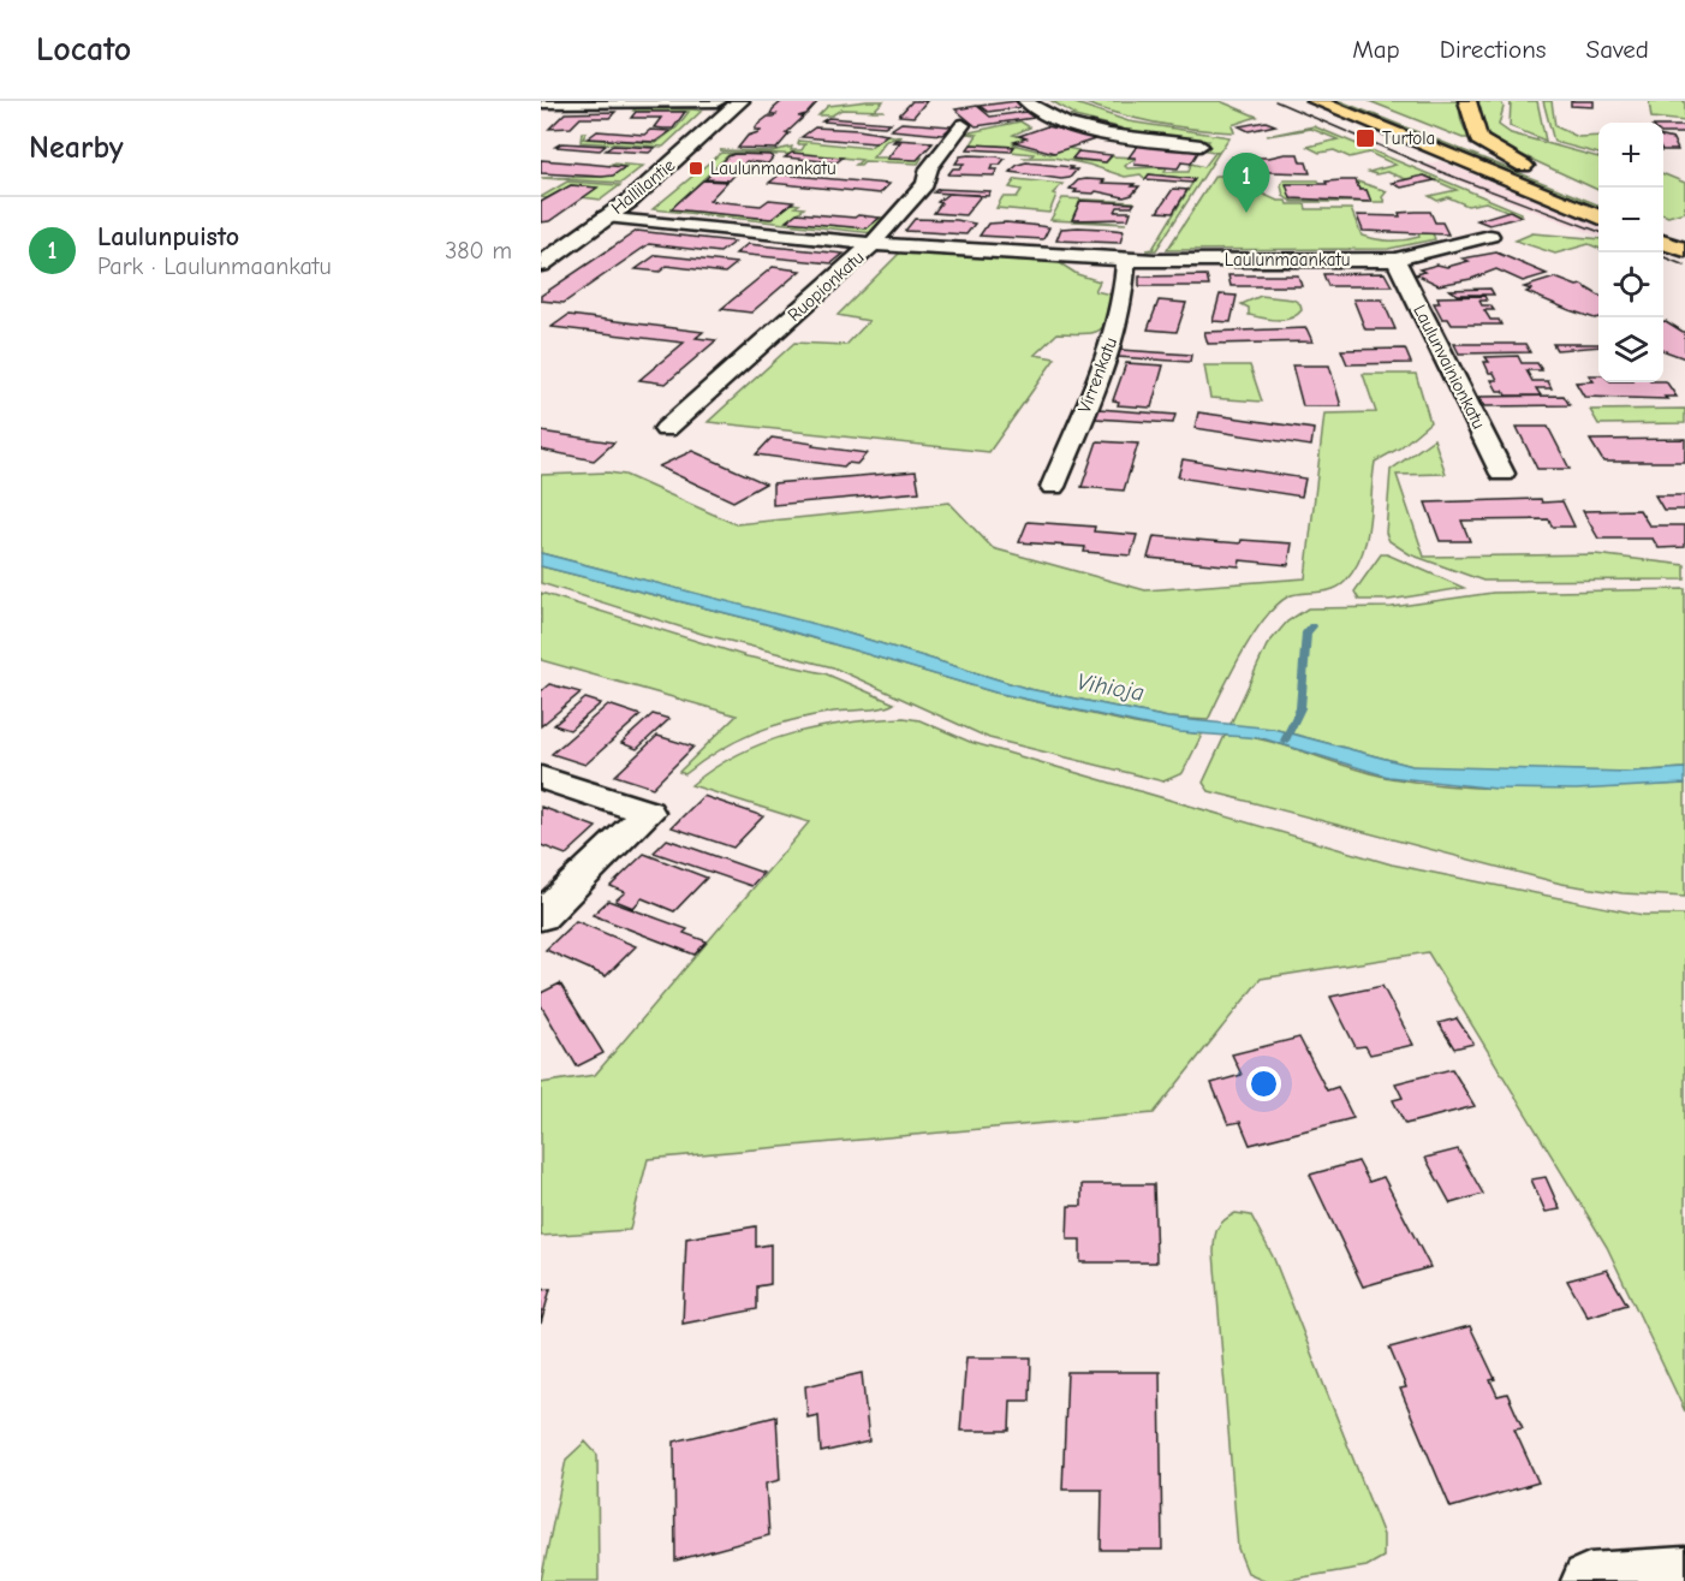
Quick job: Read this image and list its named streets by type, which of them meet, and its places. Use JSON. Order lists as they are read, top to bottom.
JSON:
{
  "streets": {
    "main road": ["Hallilantie"],
    "street": [
      "Laulunmaankatu",
      "Ruopionkatu",
      "Laulunvainionkatu",
      "Virrenkatu"
    ]
  },
  "crossings": [
    ["Hallilantie", "Laulunmaankatu"],
    ["Laulunmaankatu", "Ruopionkatu"],
    ["Laulunmaankatu", "Laulunvainionkatu"],
    ["Laulunmaankatu", "Virrenkatu"]
  ],
  "water": ["Vihioja"],
  "places": {
    "transit": ["Turtola", "Laulunmaankatu"]
  },
  "page": {
    "header": "Locato",
    "nav": ["Map", "Directions", "Saved"],
    "heading": "Nearby",
    "map_buttons": ["+", "−"],
    "pins": "1",
    "list": [
      {
        "mark": "1",
        "name": "Laulunpuisto",
        "note": "Park · Laulunmaankatu",
        "value": "380 m"
      }
    ]
  }
}
